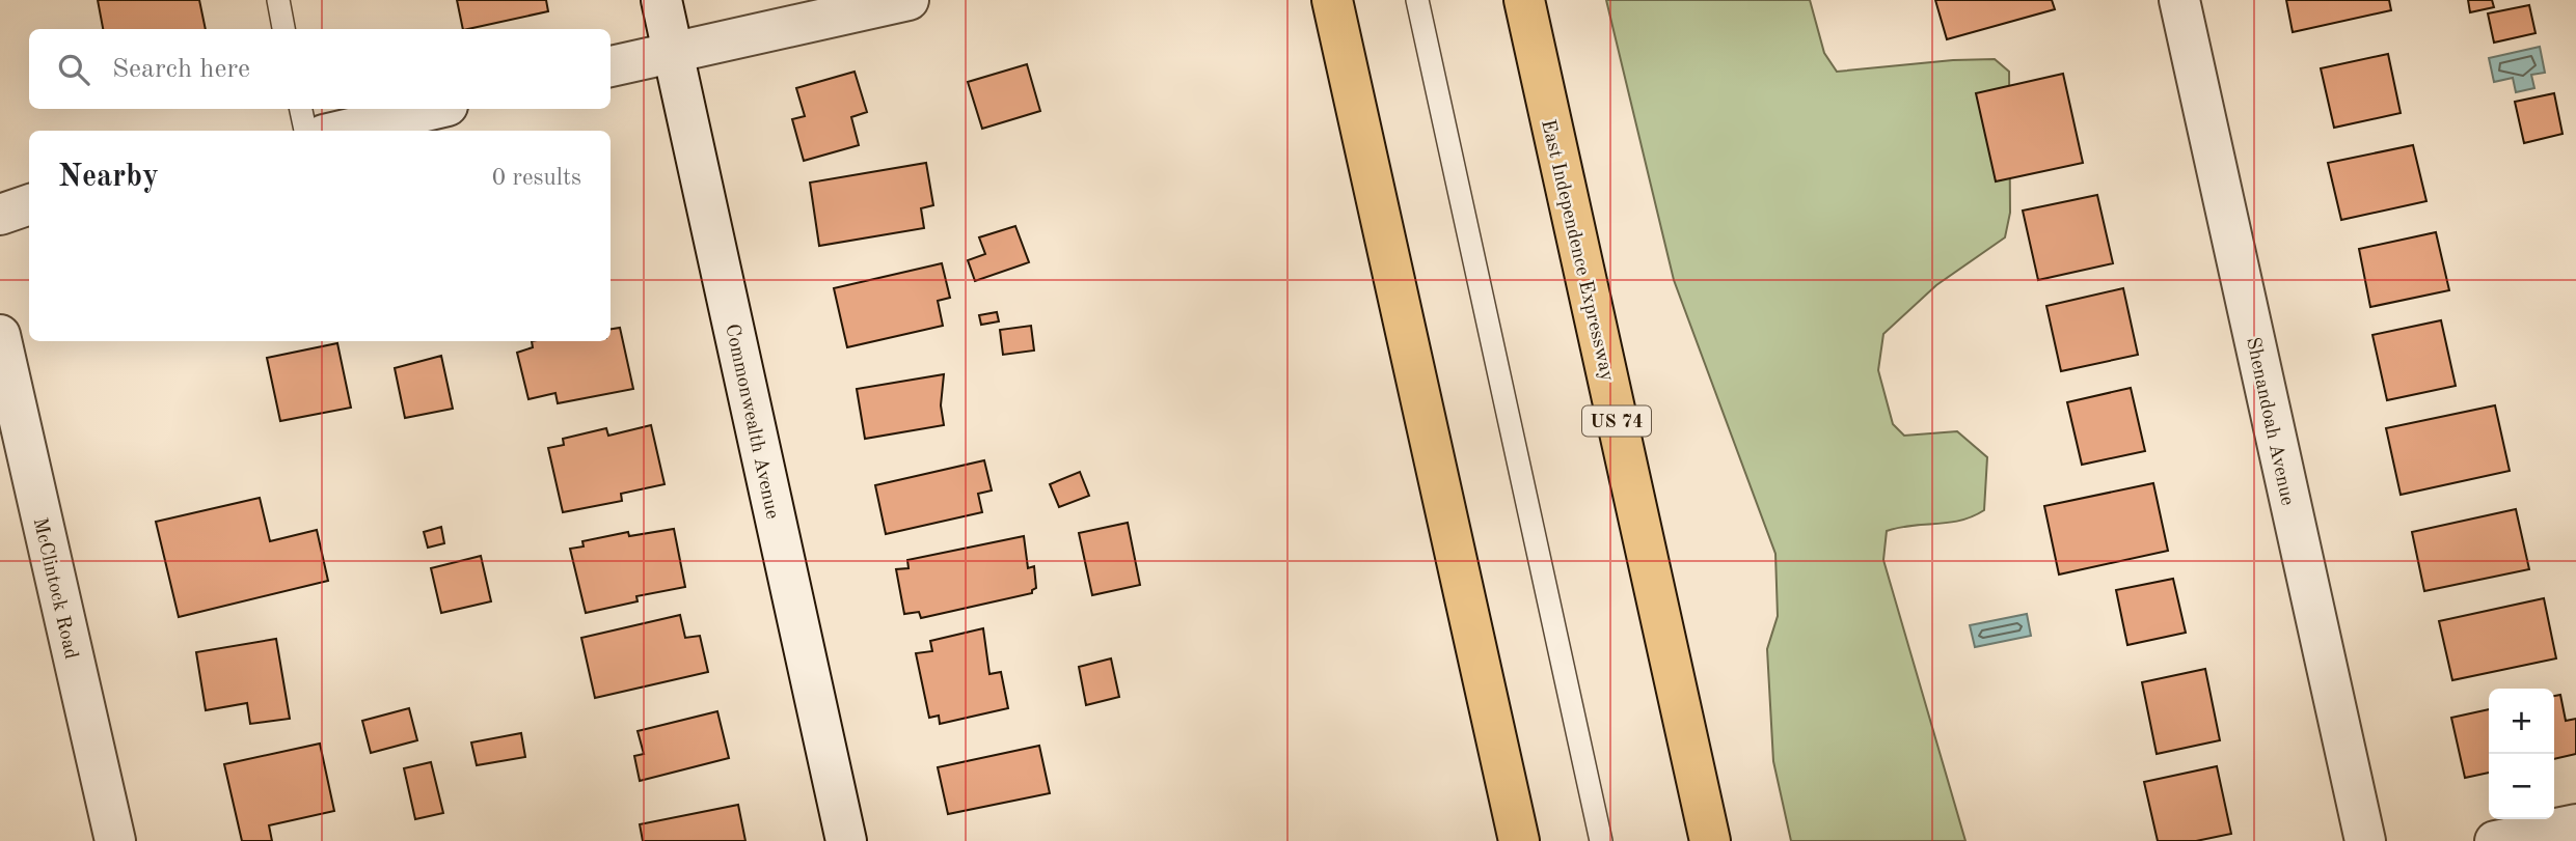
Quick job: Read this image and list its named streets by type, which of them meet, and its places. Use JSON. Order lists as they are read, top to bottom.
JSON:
{
  "streets": {
    "highway": ["East Independence Expressway", "US 74"],
    "street": ["Commonwealth Avenue", "Shenandoah Avenue", "McClintock Road"]
  },
  "page": {
    "search": "Search here",
    "heading": ["Nearby", "0 results"],
    "map_buttons": ["+", "−"]
  }
}
